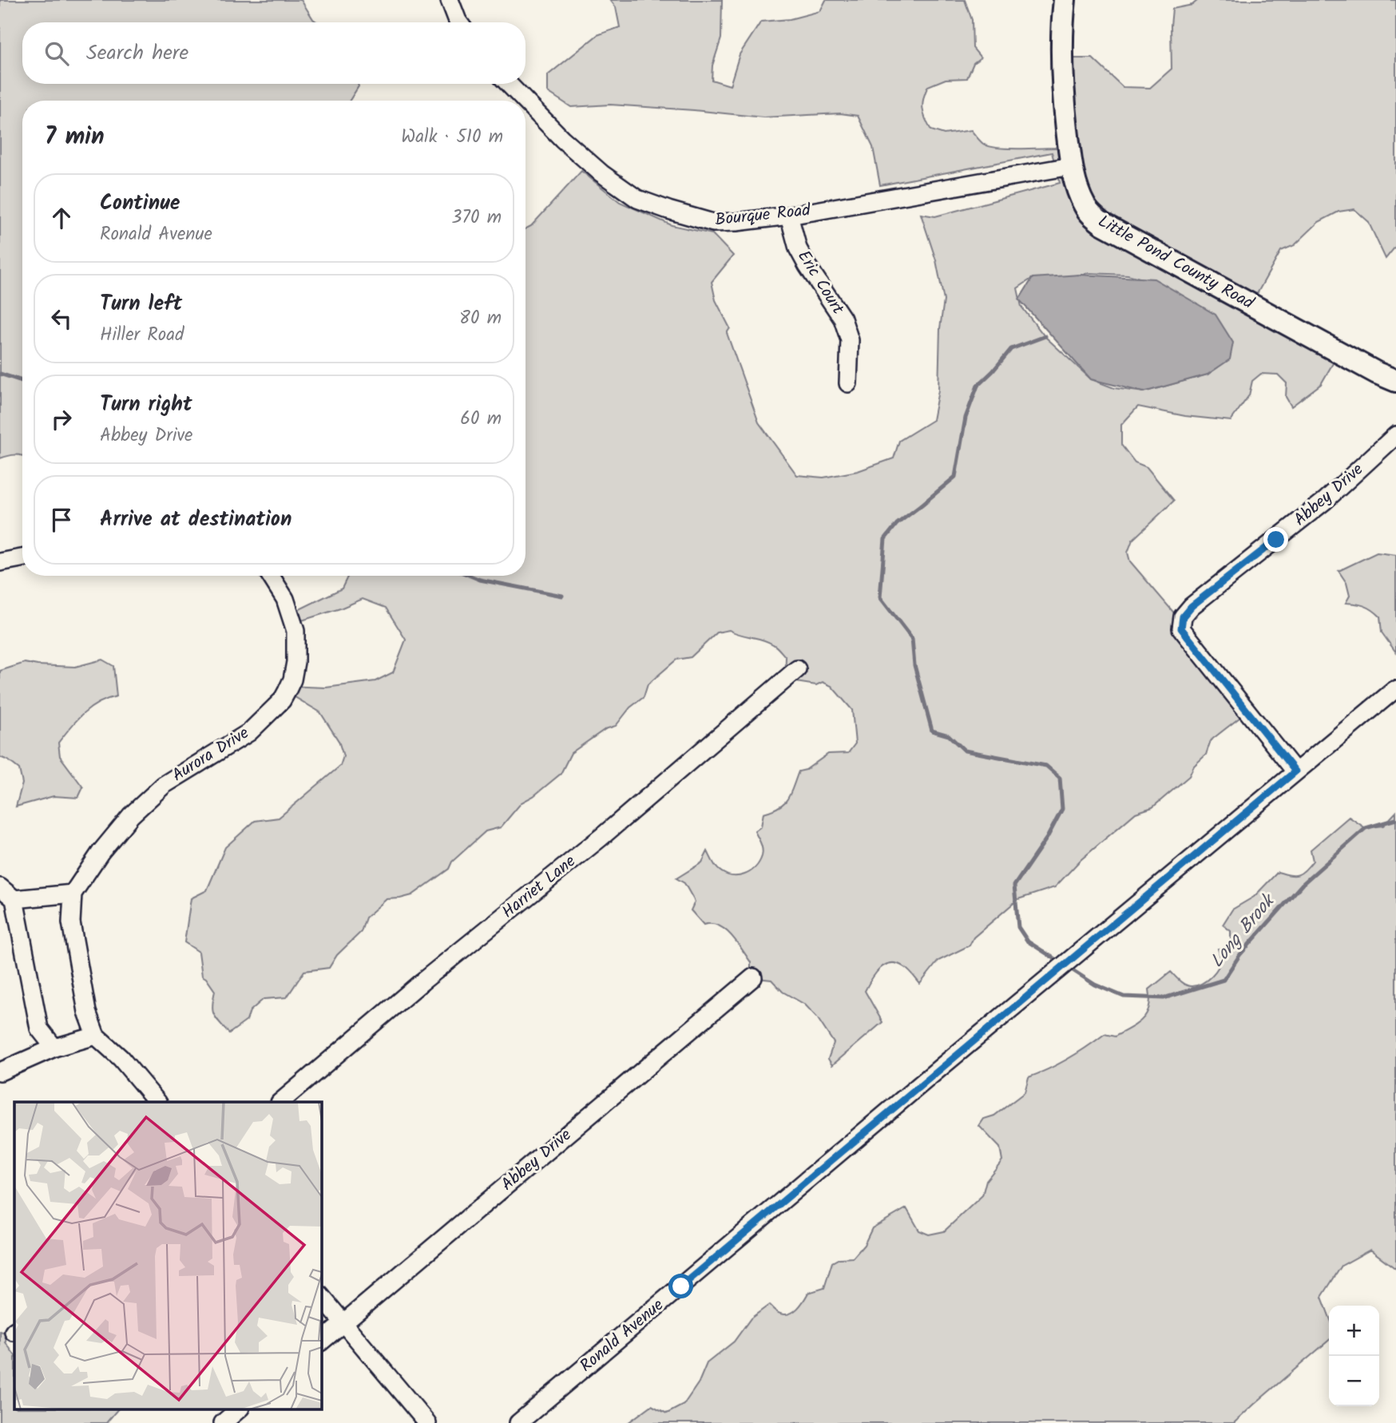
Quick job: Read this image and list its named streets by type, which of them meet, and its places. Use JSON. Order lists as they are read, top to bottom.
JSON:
{
  "streets": {
    "street": [
      "Bourque Road",
      "Little Pond County Road",
      "Eric Court",
      "Abbey Drive",
      "Aurora Drive",
      "Harriet Lane",
      "Ronald Avenue"
    ]
  },
  "crossings": [
    ["Bourque Road", "Little Pond County Road"],
    ["Bourque Road", "Eric Court"],
    ["Abbey Drive", "Ronald Avenue"]
  ],
  "water": ["Long Brook"],
  "page": {
    "search": "Search here",
    "heading": ["7 min", "Walk · 510 m"],
    "list": [
      ["Continue", "Ronald Avenue", "370 m"],
      ["Turn left", "Hiller Road", "80 m"],
      ["Turn right", "Abbey Drive", "60 m"],
      "Arrive at destination"
    ],
    "map_buttons": ["+", "−"]
  }
}
